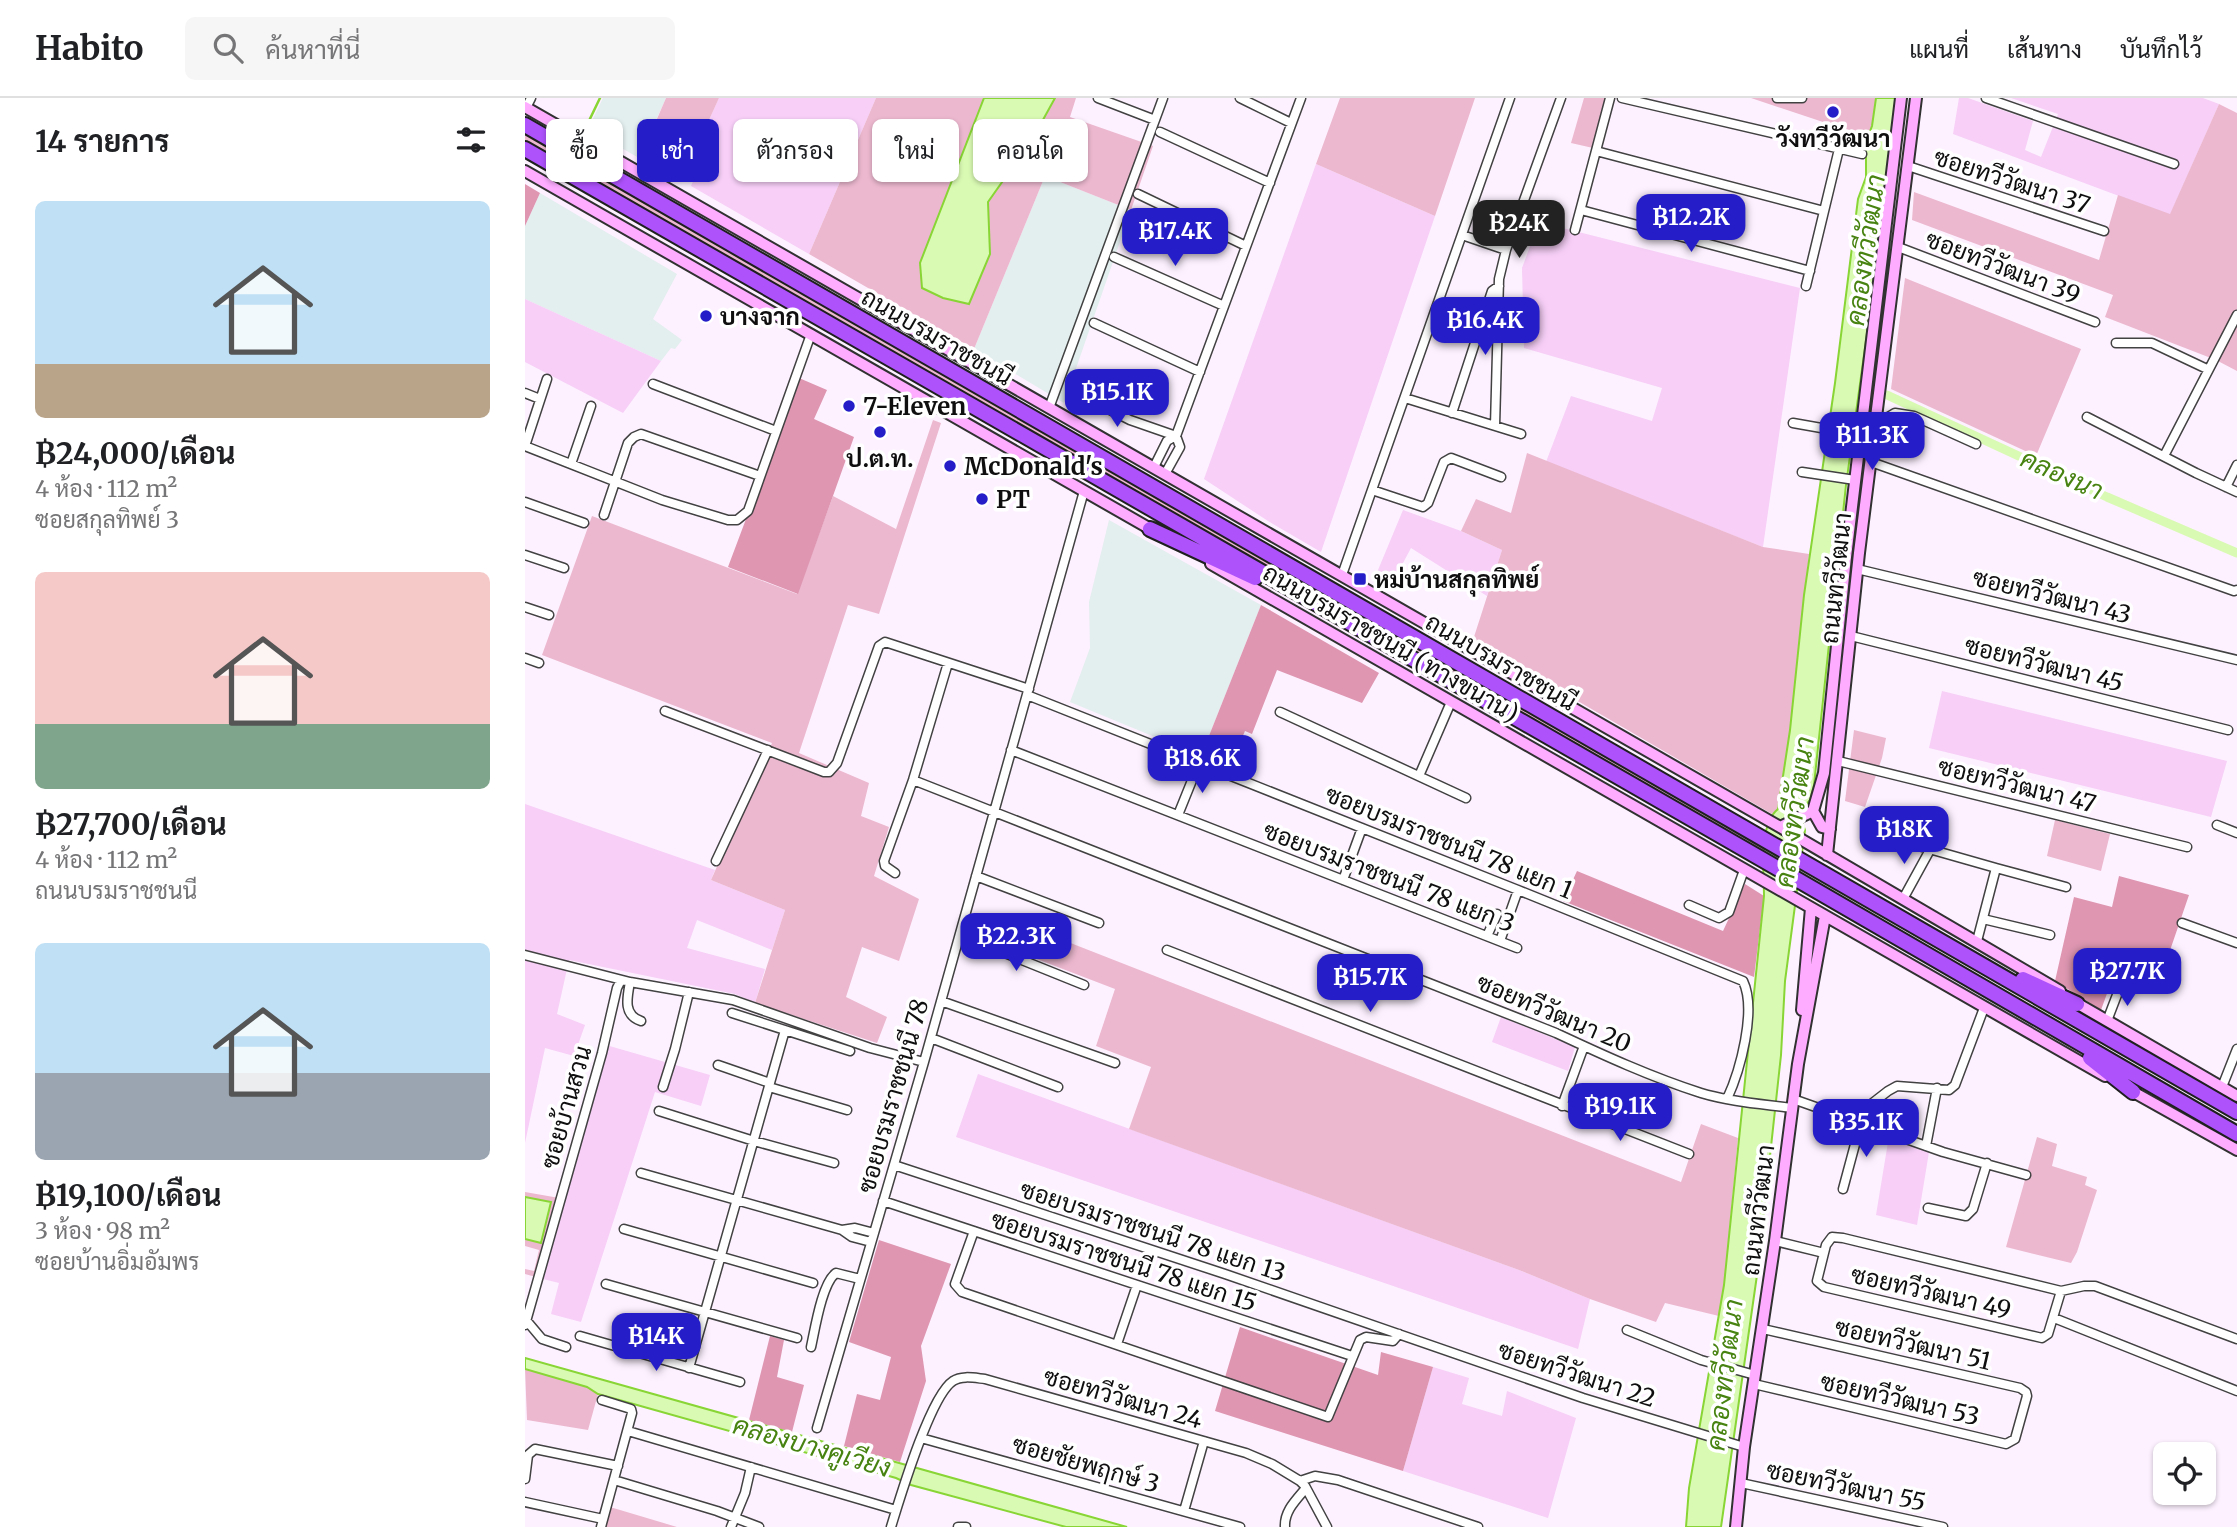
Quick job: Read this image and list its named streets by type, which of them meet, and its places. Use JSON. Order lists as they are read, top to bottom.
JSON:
{
  "streets": {
    "highway": ["ถนนบรมราชชนนี"],
    "main road": ["ถนนทวีวัฒนา", "ถนนบรมราชชนนี (ทางขนาน)"],
    "street": [
      "ซอยทวีวัฒนา 37",
      "ซอยทวีวัฒนา 39",
      "ซอยทวีวัฒนา 43",
      "ซอยทวีวัฒนา 45",
      "ซอยทวีวัฒนา 47",
      "ซอยบรมราชชนนี 78 แยก 1",
      "ซอยบรมราชชนนี 78 แยก 3",
      "ซอยทวีวัฒนา 20",
      "ซอยบรมราชชนนี 78",
      "ซอยบ้านสวน",
      "ซอยบรมราชชนนี 78 แยก 13",
      "ซอยบรมราชชนนี 78 แยก 15",
      "ซอยทวีวัฒนา 49",
      "ซอยทวีวัฒนา 51",
      "ซอยทวีวัฒนา 22",
      "ซอยทวีวัฒนา 24",
      "ซอยทวีวัฒนา 53",
      "ซอยชัยพฤกษ์ 3",
      "ซอยทวีวัฒนา 55"
    ]
  },
  "crossings": [
    ["ซอยทวีวัฒนา 37", "ถนนทวีวัฒนา"],
    ["ซอยทวีวัฒนา 39", "ถนนทวีวัฒนา"],
    ["ถนนทวีวัฒนา", "ซอยทวีวัฒนา 43"],
    ["ถนนทวีวัฒนา", "ถนนบรมราชชนนี (ทางขนาน)"],
    ["ถนนทวีวัฒนา", "ซอยทวีวัฒนา 45"],
    ["ถนนทวีวัฒนา", "ซอยทวีวัฒนา 47"],
    ["ถนนทวีวัฒนา", "ซอยทวีวัฒนา 20"],
    ["ถนนทวีวัฒนา", "ซอยทวีวัฒนา 49"],
    ["ถนนทวีวัฒนา", "ซอยทวีวัฒนา 51"],
    ["ถนนทวีวัฒนา", "ซอยทวีวัฒนา 22"],
    ["ถนนทวีวัฒนา", "ซอยทวีวัฒนา 53"],
    ["ถนนทวีวัฒนา", "ซอยทวีวัฒนา 55"],
    ["ถนนบรมราชชนนี (ทางขนาน)", "ซอยบรมราชชนนี 78"],
    ["ซอยบรมราชชนนี 78 แยก 1", "ซอยทวีวัฒนา 20"],
    ["ซอยบรมราชชนนี 78 แยก 1", "ซอยบรมราชชนนี 78"],
    ["ซอยบรมราชชนนี 78 แยก 3", "ซอยบรมราชชนนี 78"],
    ["ซอยทวีวัฒนา 20", "ซอยบรมราชชนนี 78"],
    ["ซอยบรมราชชนนี 78", "ซอยบรมราชชนนี 78 แยก 13"],
    ["ซอยบรมราชชนนี 78", "ซอยบรมราชชนนี 78 แยก 15"],
    ["ซอยบรมราชชนนี 78 แยก 13", "ซอยทวีวัฒนา 22"],
    ["ซอยทวีวัฒนา 51", "ซอยทวีวัฒนา 53"],
    ["ซอยทวีวัฒนา 24", "ซอยชัยพฤกษ์ 3"]
  ],
  "water": ["คลองทวีวัฒนา", "คลองนา", "คลองบางคูเวียง"],
  "places": {
    "other": [
      "วังทวีวัฒนา",
      "บางจาก",
      "7-Eleven",
      "ป.ต.ท.",
      "McDonald's",
      "PT"
    ],
    "transit": ["หม่บ้านสกุลทิพย์"]
  },
  "page": {
    "header": "Habito",
    "search": "ค้นหาที่นี่",
    "nav": ["แผนที่", "เส้นทาง", "บันทึกไว้"],
    "heading": "14 รายการ",
    "chip": [
      "ซื้อ",
      "เช่า",
      "ตัวกรอง",
      "ใหม่",
      "คอนโด"
    ],
    "list": [
      {
        "name": "฿24,000/เดือน",
        "note": "4 ห้อง · 112 m² · ซอยสกุลทิพย์ 3"
      },
      {
        "name": "฿27,700/เดือน",
        "note": "4 ห้อง · 112 m² · ถนนบรมราชชนนี"
      },
      {
        "name": "฿19,100/เดือน",
        "note": "3 ห้อง · 98 m² · ซอยบ้านอิ่มอัมพร"
      }
    ],
    "price": [
      "฿12.2K",
      "฿24K",
      "฿17.4K",
      "฿16.4K",
      "฿15.1K",
      "฿11.3K",
      "฿18.6K",
      "฿18K",
      "฿22.3K",
      "฿27.7K",
      "฿15.7K",
      "฿19.1K",
      "฿35.1K",
      "฿14K"
    ]
  }
}
